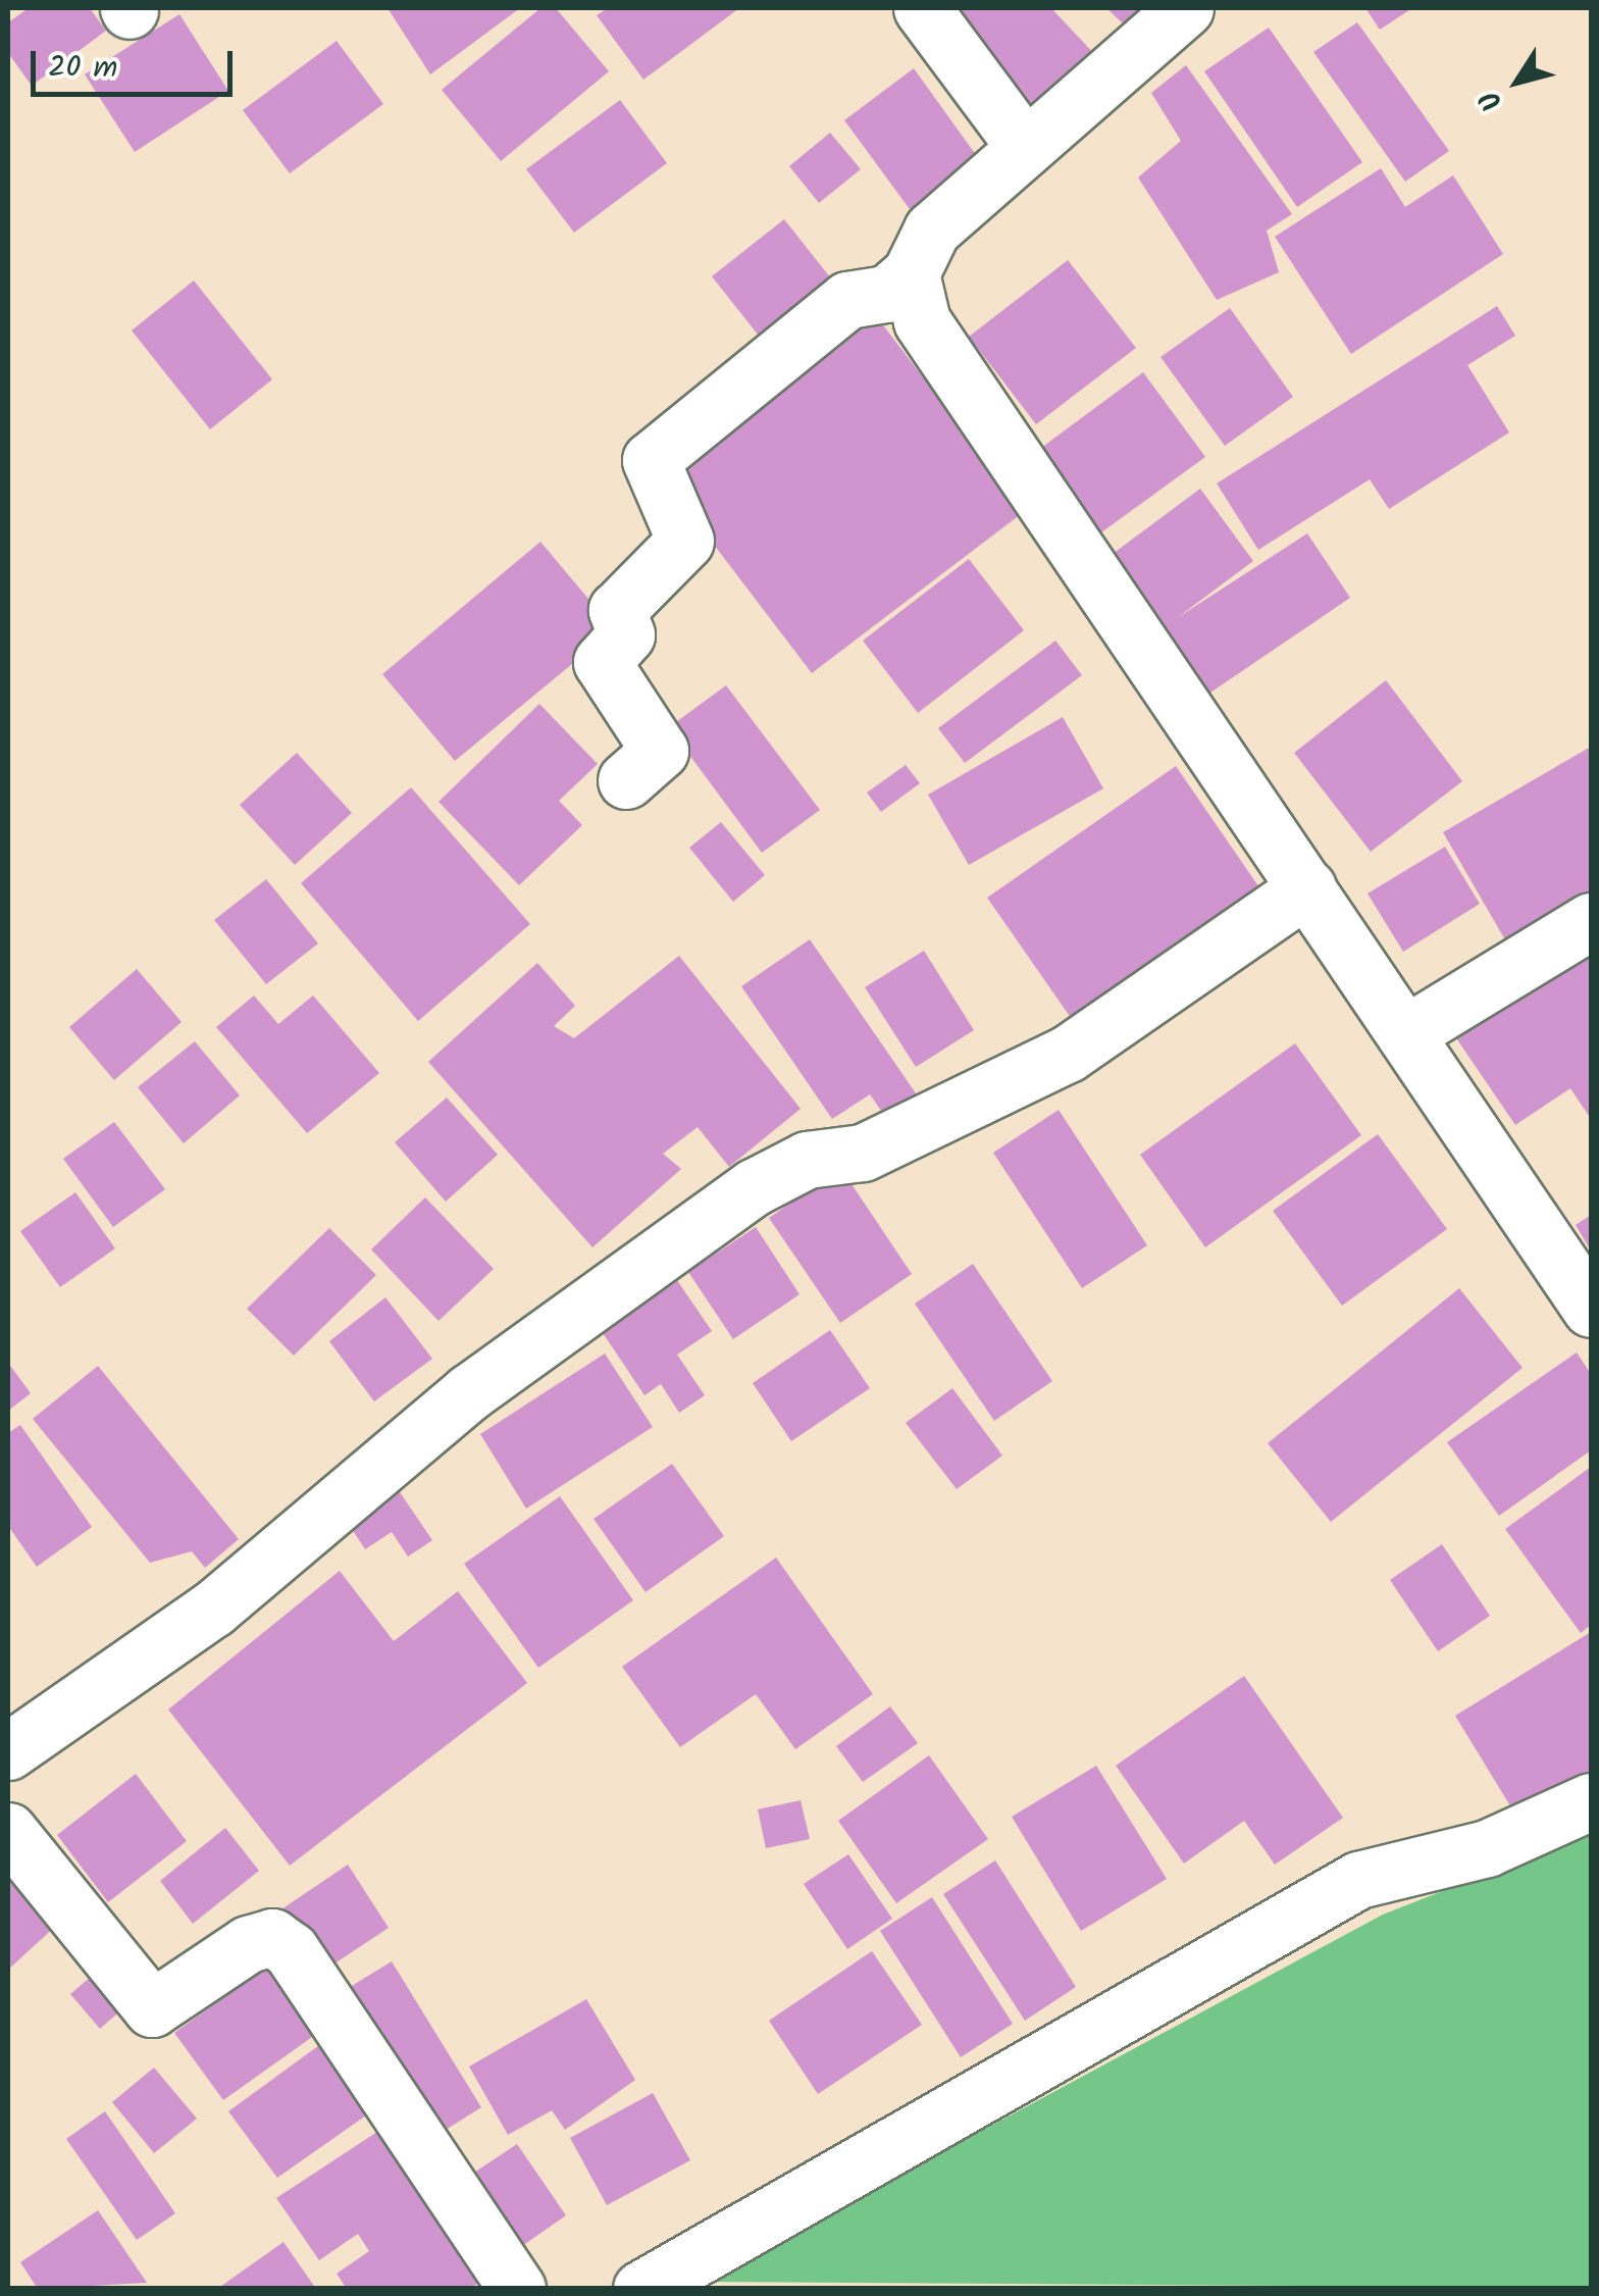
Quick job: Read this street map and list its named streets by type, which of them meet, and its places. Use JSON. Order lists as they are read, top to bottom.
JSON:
{
  "scale_bar": "20 m",
  "north": "bottom left"
}
